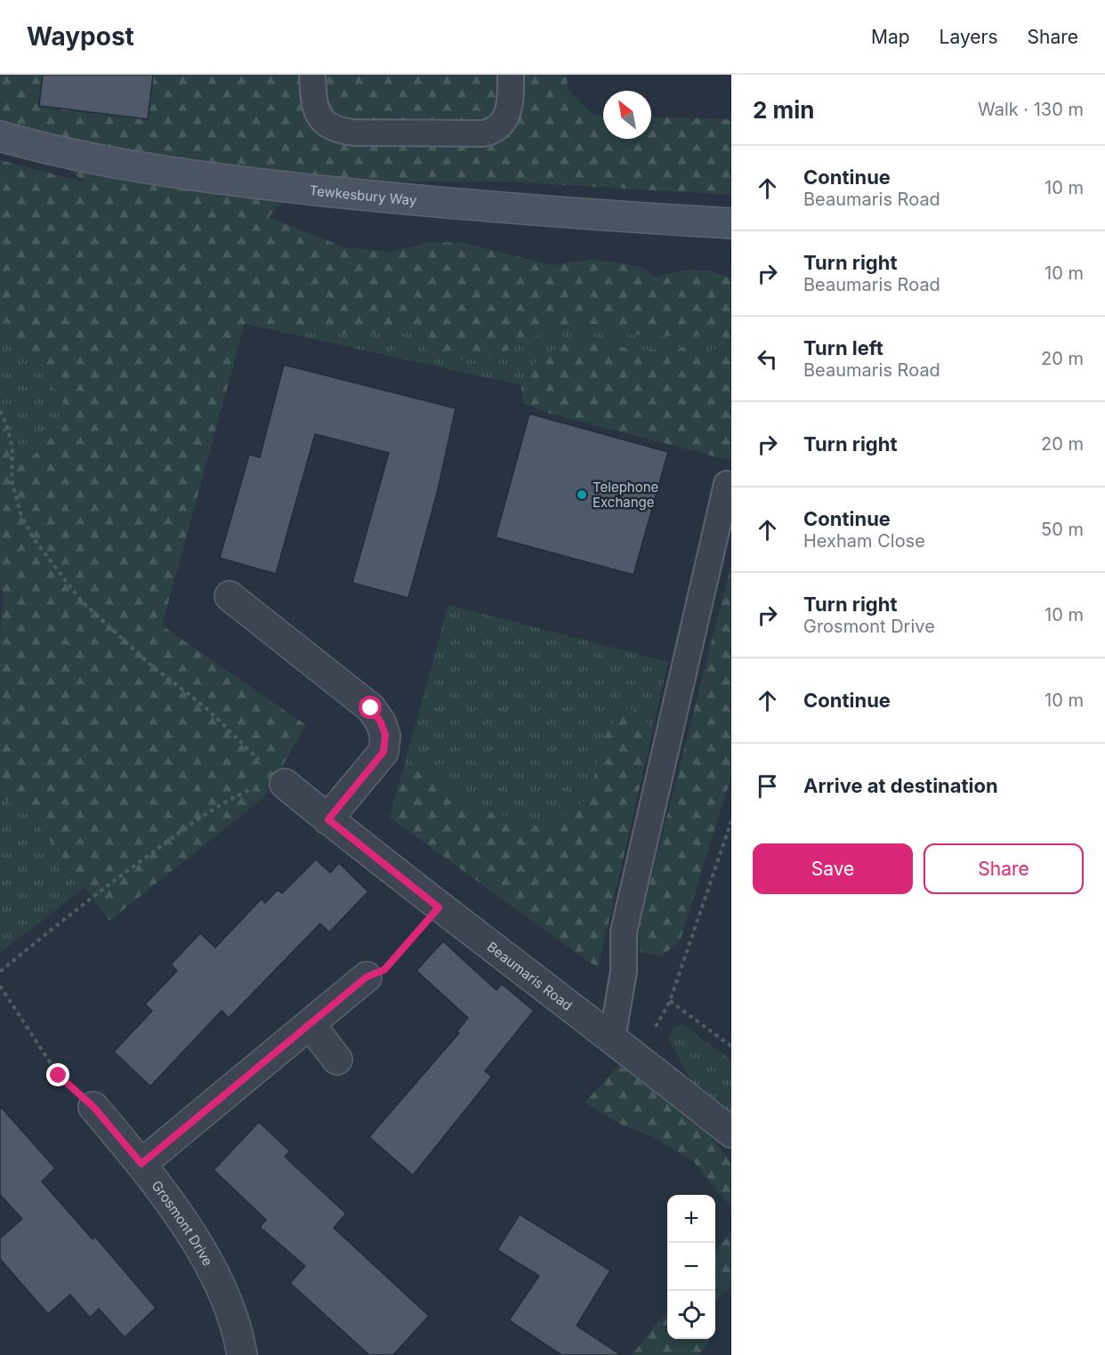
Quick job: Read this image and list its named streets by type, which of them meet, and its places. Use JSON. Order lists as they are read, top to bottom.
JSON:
{
  "streets": {
    "main road": ["Tewkesbury Way"],
    "street": ["Beaumaris Road", "Grosmont Drive"]
  },
  "places": ["Telephone Exchange"],
  "north": "top left",
  "page": {
    "header": "Waypost",
    "nav": ["Map", "Layers", "Share"],
    "heading": ["2 min", "Walk · 130 m"],
    "list": [
      ["Continue", "Beaumaris Road", "10 m"],
      ["Turn right", "Beaumaris Road", "10 m"],
      ["Turn left", "Beaumaris Road", "20 m"],
      ["Turn right", "20 m"],
      ["Continue", "Hexham Close", "50 m"],
      ["Turn right", "Grosmont Drive", "10 m"],
      ["Continue", "10 m"],
      "Arrive at destination"
    ],
    "buttons": ["Save", "Share"],
    "map_buttons": ["+", "−"]
  }
}
